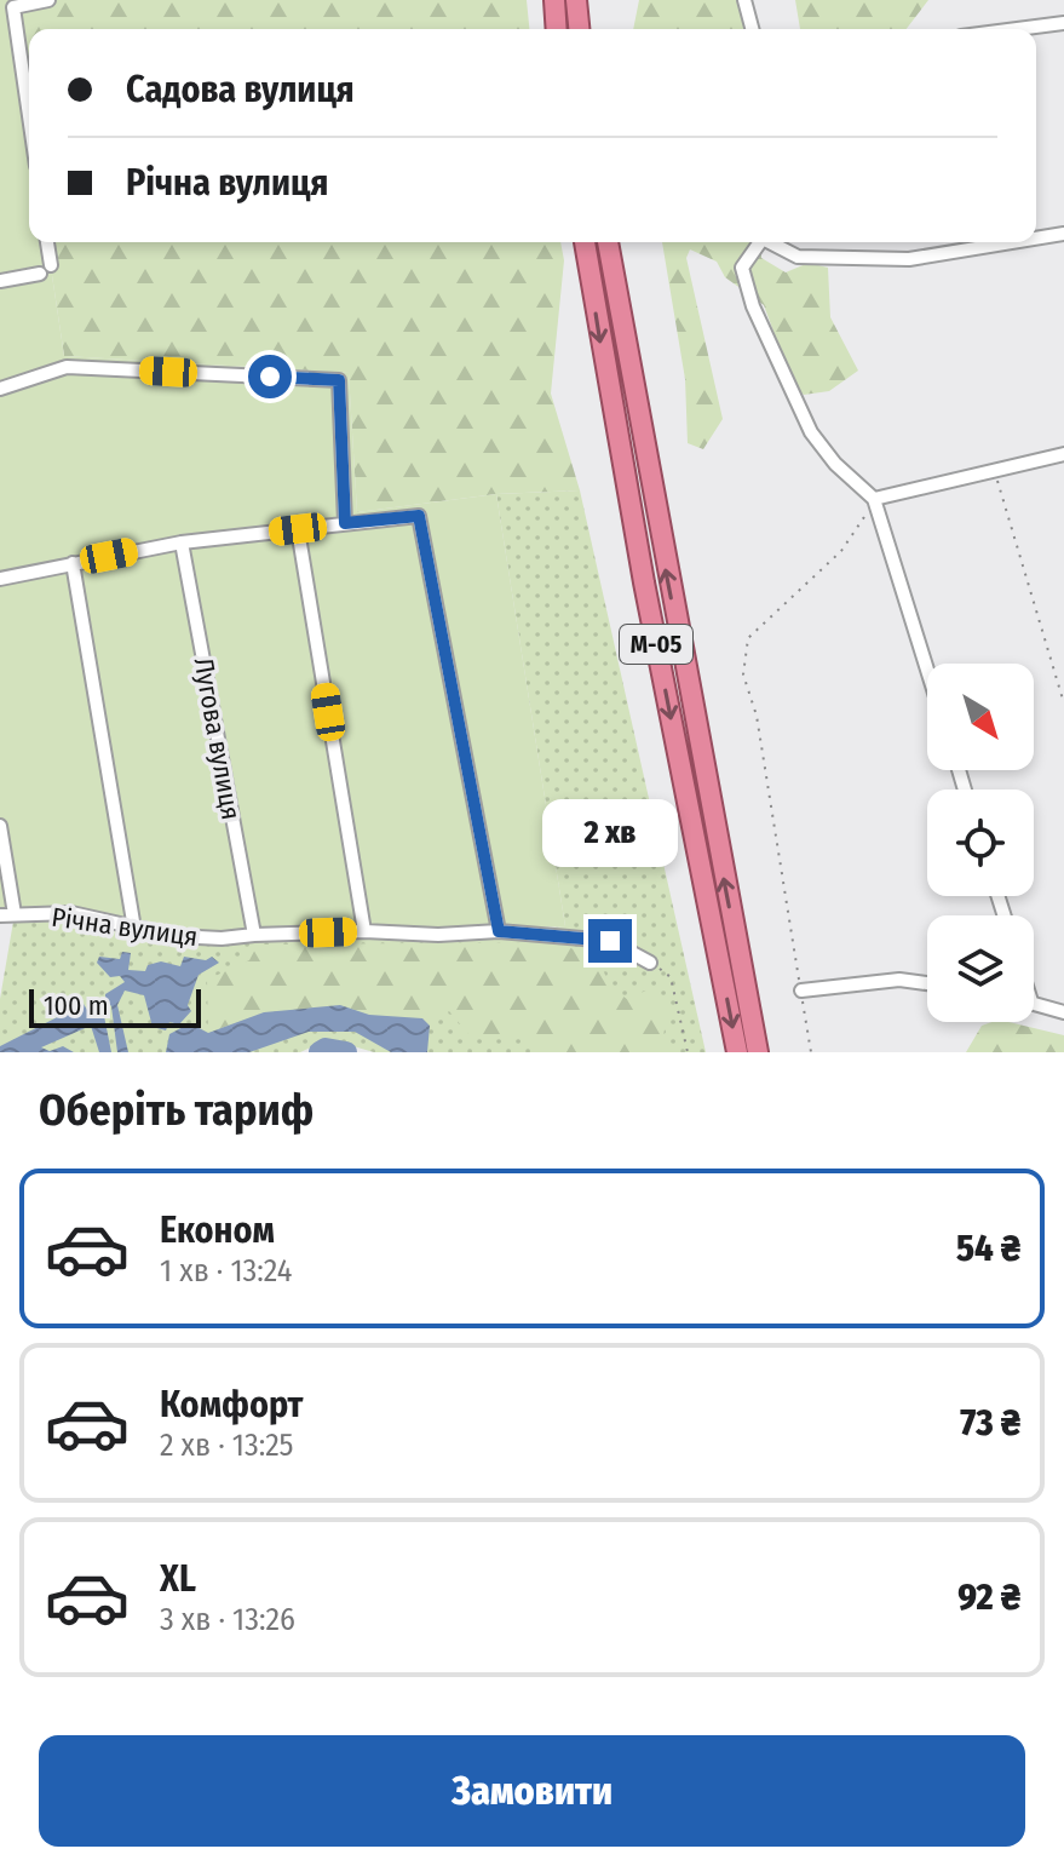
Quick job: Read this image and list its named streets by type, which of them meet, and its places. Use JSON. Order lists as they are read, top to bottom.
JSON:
{
  "streets": {
    "highway": ["М-05"],
    "street": ["Лугова вулиця", "Річна вулиця"]
  },
  "crossings": [
    ["Лугова вулиця", "Річна вулиця"]
  ],
  "scale_bar": "100 m",
  "north": "bottom right",
  "page": {
    "banner": ["Садова вулиця", "Річна вулиця"],
    "bubble": "2 хв",
    "scale": "100 m",
    "heading": "Оберіть тариф",
    "list": [
      {
        "name": "Економ",
        "note": "1 хв · 13:24",
        "value": "54 ₴"
      },
      {
        "name": "Комфорт",
        "note": "2 хв · 13:25",
        "value": "73 ₴"
      },
      {
        "name": "XL",
        "note": "3 хв · 13:26",
        "value": "92 ₴"
      }
    ],
    "buttons": "Замовити"
  }
}
